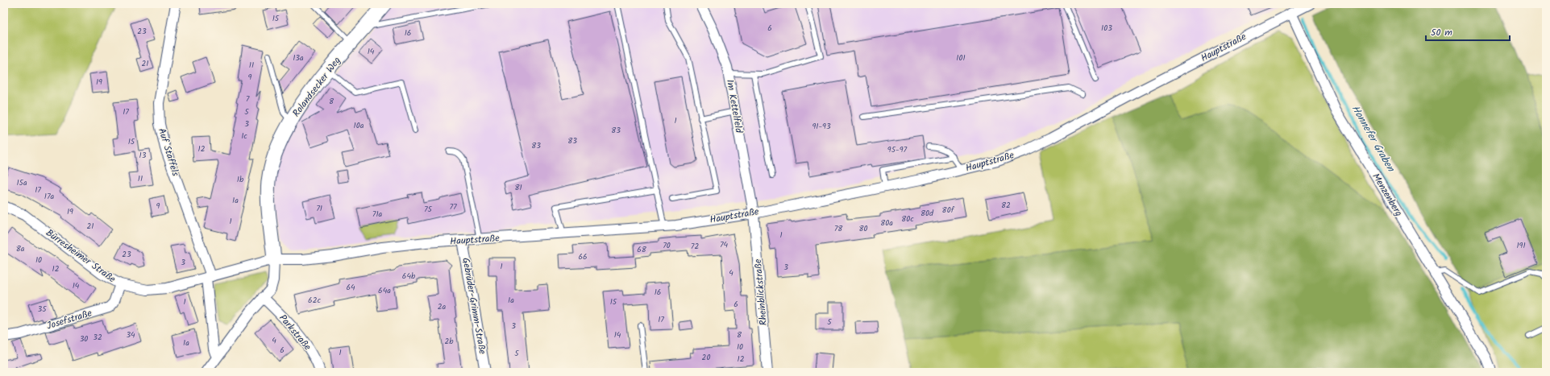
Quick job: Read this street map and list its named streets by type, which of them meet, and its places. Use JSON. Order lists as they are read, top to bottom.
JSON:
{
  "streets": {
    "street": [
      "Hauptstraße",
      "Rolandsecker Weg",
      "Im Kettelfeld",
      "Auf Staffels",
      "Menzenberg",
      "Bürresheimer Straße",
      "Rheinblickstraße",
      "Gebrüder-Grimm-Straße",
      "Josefstraße",
      "Parkstraße"
    ]
  },
  "crossings": [
    ["Hauptstraße", "Rolandsecker Weg"],
    ["Hauptstraße", "Im Kettelfeld"],
    ["Hauptstraße", "Menzenberg"],
    ["Hauptstraße", "Bürresheimer Straße"],
    ["Hauptstraße", "Rheinblickstraße"],
    ["Hauptstraße", "Gebrüder-Grimm-Straße"],
    ["Rolandsecker Weg", "Bürresheimer Straße"],
    ["Im Kettelfeld", "Rheinblickstraße"],
    ["Auf Staffels", "Bürresheimer Straße"],
    ["Bürresheimer Straße", "Josefstraße"]
  ],
  "water": ["Honnefer Graben"],
  "house_numbers": [
    "15",
    "6",
    "103",
    "23",
    "16",
    "14",
    "13a",
    "101",
    "21",
    "11",
    "9",
    "19",
    "7",
    "8",
    "17",
    "5",
    "1",
    "3",
    "10a",
    "91-93",
    "83",
    "1c",
    "83",
    "15",
    "83",
    "12",
    "95-97",
    "13",
    "11",
    "1b",
    "15a",
    "81",
    "17",
    "17a",
    "1a",
    "82",
    "9",
    "77",
    "71",
    "75",
    "80f",
    "19",
    "80d",
    "71a",
    "80c",
    "1",
    "80a",
    "21",
    "78",
    "80",
    "1",
    "74",
    "70",
    "191",
    "72",
    "8a",
    "68",
    "23",
    "66",
    "10",
    "3",
    "1",
    "3",
    "12",
    "4",
    "64b",
    "14",
    "64",
    "64a",
    "16",
    "62c",
    "1a",
    "1",
    "15",
    "6",
    "2a",
    "35",
    "17",
    "5",
    "3",
    "34",
    "14",
    "8",
    "32",
    "30",
    "4",
    "2b",
    "1a",
    "10",
    "6",
    "1",
    "5",
    "20",
    "12"
  ],
  "scale_bar": "50 m"
}
